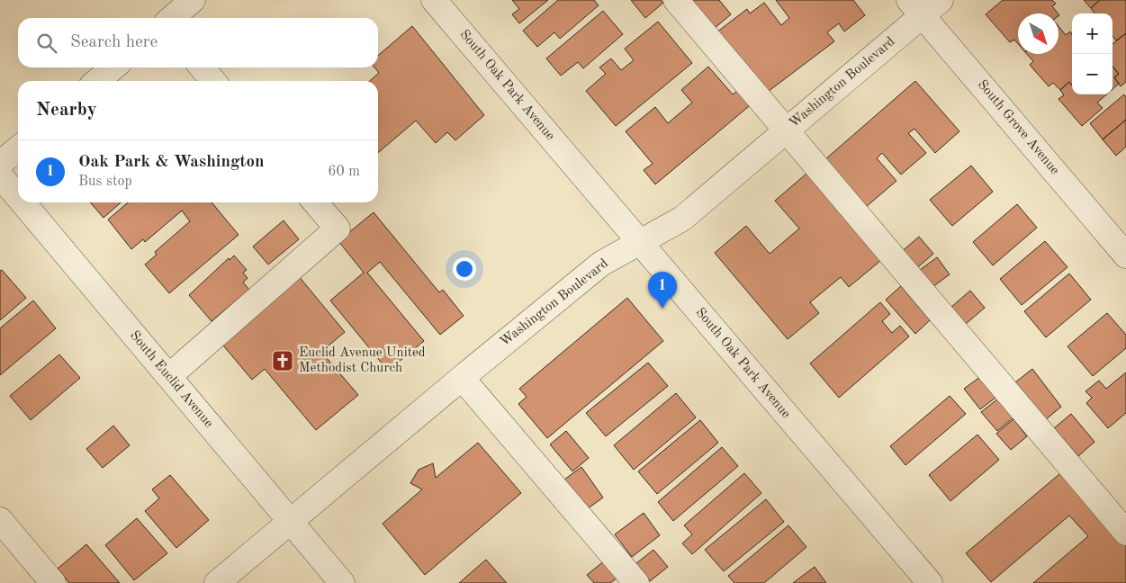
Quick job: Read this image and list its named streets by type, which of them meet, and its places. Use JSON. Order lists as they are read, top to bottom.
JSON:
{
  "streets": {
    "street": [
      "Washington Boulevard",
      "South Oak Park Avenue",
      "South Grove Avenue",
      "South Euclid Avenue"
    ]
  },
  "crossings": [
    ["Washington Boulevard", "South Oak Park Avenue"],
    ["Washington Boulevard", "South Grove Avenue"],
    ["Washington Boulevard", "South Euclid Avenue"]
  ],
  "places": {
    "church": ["Euclid Avenue United Methodist Church"]
  },
  "north": "bottom right",
  "page": {
    "map_buttons": ["+", "−"],
    "search": "Search here",
    "heading": "Nearby",
    "list": [
      {
        "mark": "1",
        "name": "Oak Park & Washington",
        "note": "Bus stop",
        "value": "60 m"
      }
    ],
    "pins": "1"
  }
}
